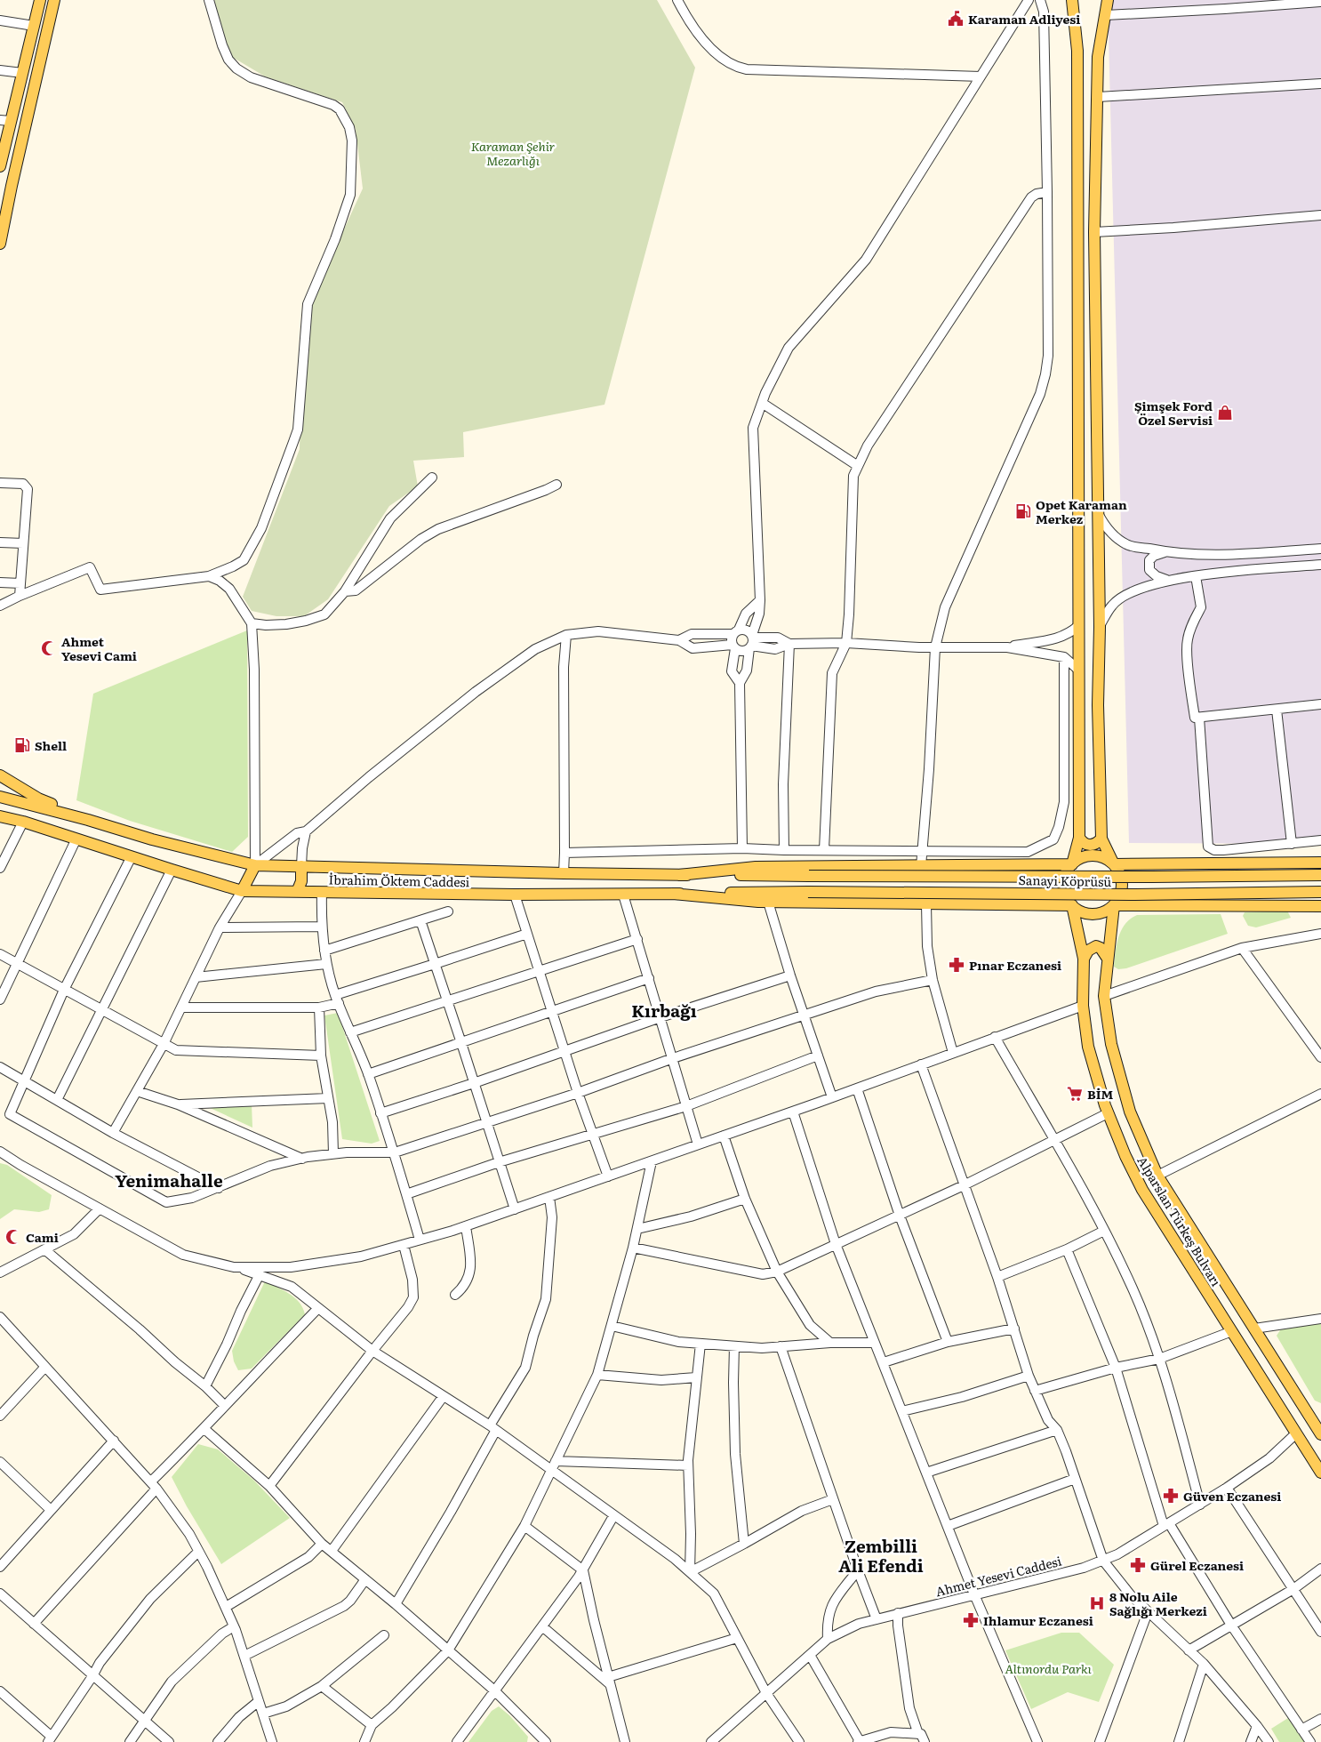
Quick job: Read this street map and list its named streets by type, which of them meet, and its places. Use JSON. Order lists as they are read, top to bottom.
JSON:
{
  "streets": {
    "main road": ["İbrahim Öktem Caddesi", "Sanayi Köprüsü", "Alparslan Türkeş Bulvarı"],
    "street": ["Ahmet Yesevi Caddesi"]
  },
  "crossings": [
    ["İbrahim Öktem Caddesi", "Sanayi Köprüsü"],
    ["Alparslan Türkeş Bulvarı", "Ahmet Yesevi Caddesi"]
  ],
  "districts": ["Kırbağı", "Yenimahalle", "Zembilli Ali Efendi"],
  "parks": ["Karaman Şehir Mezarlığı", "Altınordu Parkı"],
  "places": {
    "public building": ["Karaman Adliyesi"],
    "shop": ["Şimşek Ford Özel Servisi"],
    "fuel station": ["Opet Karaman Merkez", "Shell"],
    "mosque": ["Ahmet Yesevi Cami", "Cami"],
    "pharmacy": [
      "Pınar Eczanesi",
      "Güven Eczanesi",
      "Gürel Eczanesi",
      "Ihlamur Eczanesi"
    ],
    "supermarket": ["BİM"],
    "hospital": ["8 Nolu Aile Sağlığı Merkezi"]
  }
}
